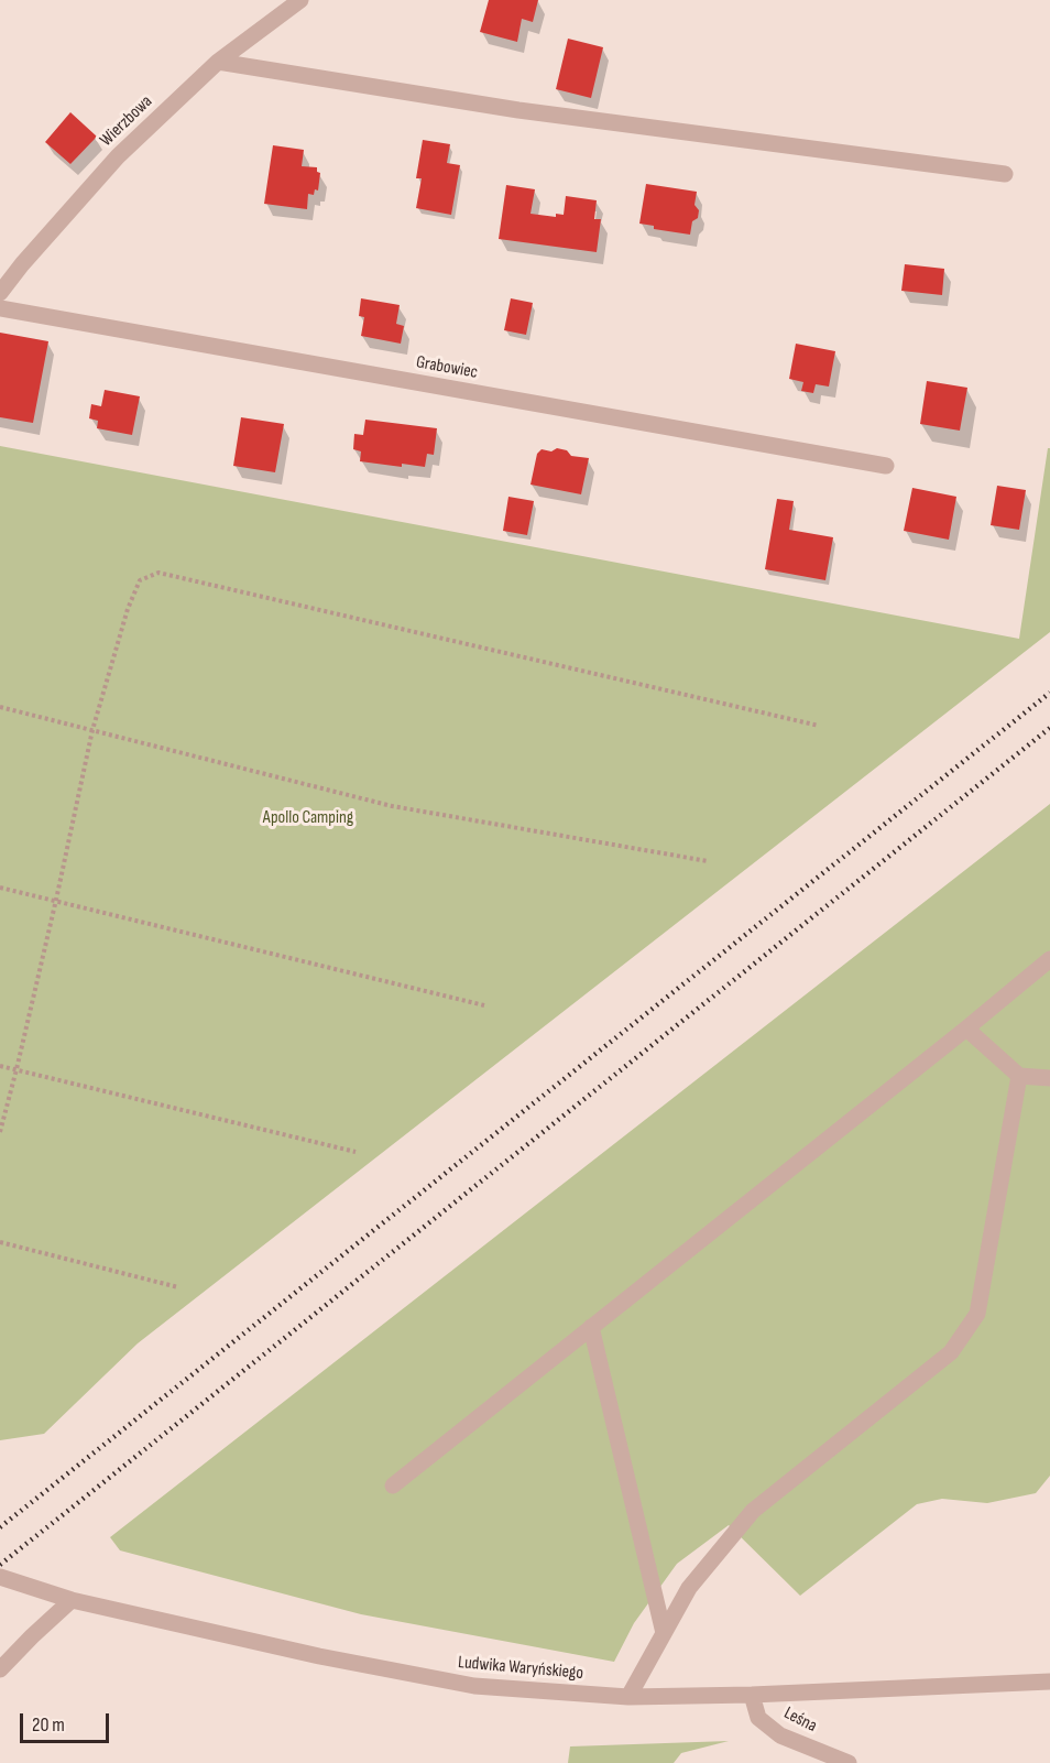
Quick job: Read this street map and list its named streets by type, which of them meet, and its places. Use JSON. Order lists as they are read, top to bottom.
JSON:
{
  "streets": {
    "street": [
      "Wierzbowa",
      "Grabowiec",
      "Ludwika Waryńskiego",
      "Leśna"
    ]
  },
  "crossings": [
    ["Ludwika Waryńskiego", "Leśna"]
  ],
  "parks": ["Apollo Camping"],
  "scale_bar": "20 m"
}
